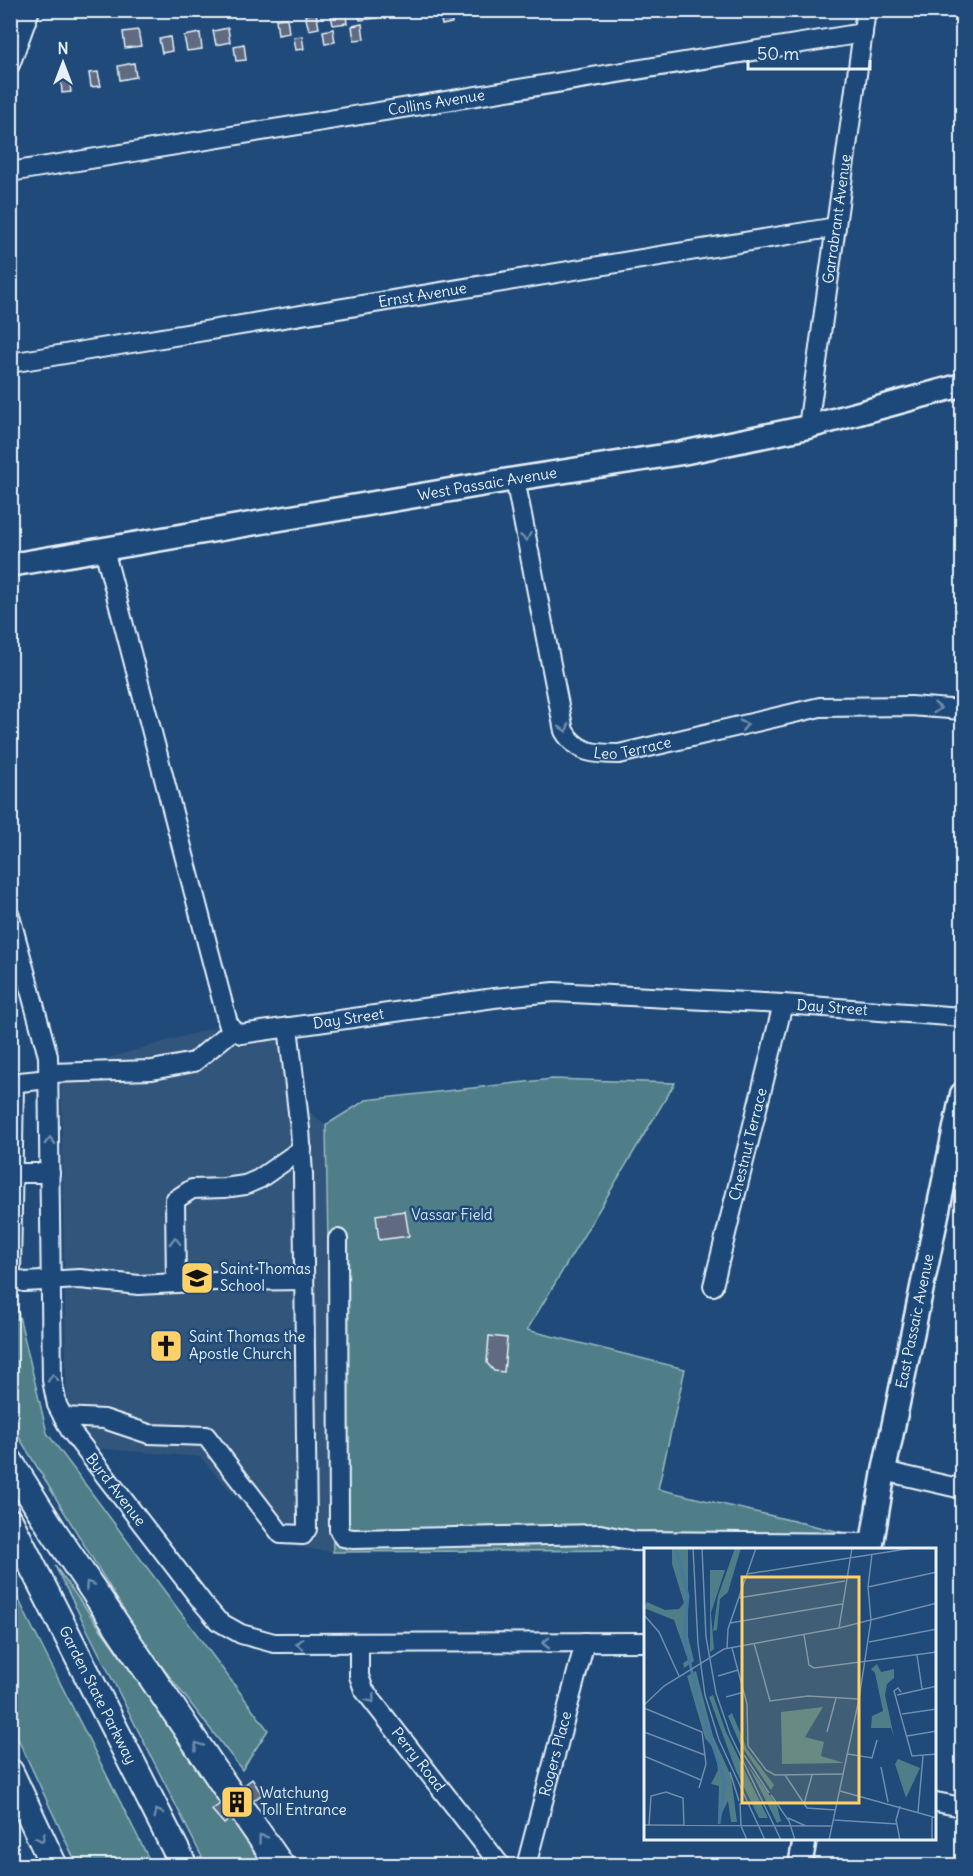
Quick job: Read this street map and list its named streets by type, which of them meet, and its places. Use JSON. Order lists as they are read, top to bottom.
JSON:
{
  "streets": {
    "highway": ["Garden State Parkway"],
    "main road": ["West Passaic Avenue", "East Passaic Avenue"],
    "street": [
      "Collins Avenue",
      "Garrabrant Avenue",
      "Ernst Avenue",
      "Leo Terrace",
      "Day Street",
      "Chestnut Terrace",
      "Byrd Avenue",
      "Rogers Place",
      "Perry Road"
    ]
  },
  "crossings": [
    ["Collins Avenue", "Garrabrant Avenue"],
    ["Garrabrant Avenue", "Ernst Avenue"],
    ["Garrabrant Avenue", "West Passaic Avenue"],
    ["West Passaic Avenue", "Leo Terrace"],
    ["Day Street", "Chestnut Terrace"],
    ["Byrd Avenue", "Rogers Place"],
    ["Byrd Avenue", "Perry Road"]
  ],
  "one_way": ["Byrd Avenue", "Perry Road"],
  "parks": ["Vassar Field"],
  "places": {
    "school or university": ["Saint Thomas School"],
    "church": ["Saint Thomas the Apostle Church"],
    "building": ["Watchung Toll Entrance"]
  },
  "scale_bar": "50 m",
  "north": "top"
}
